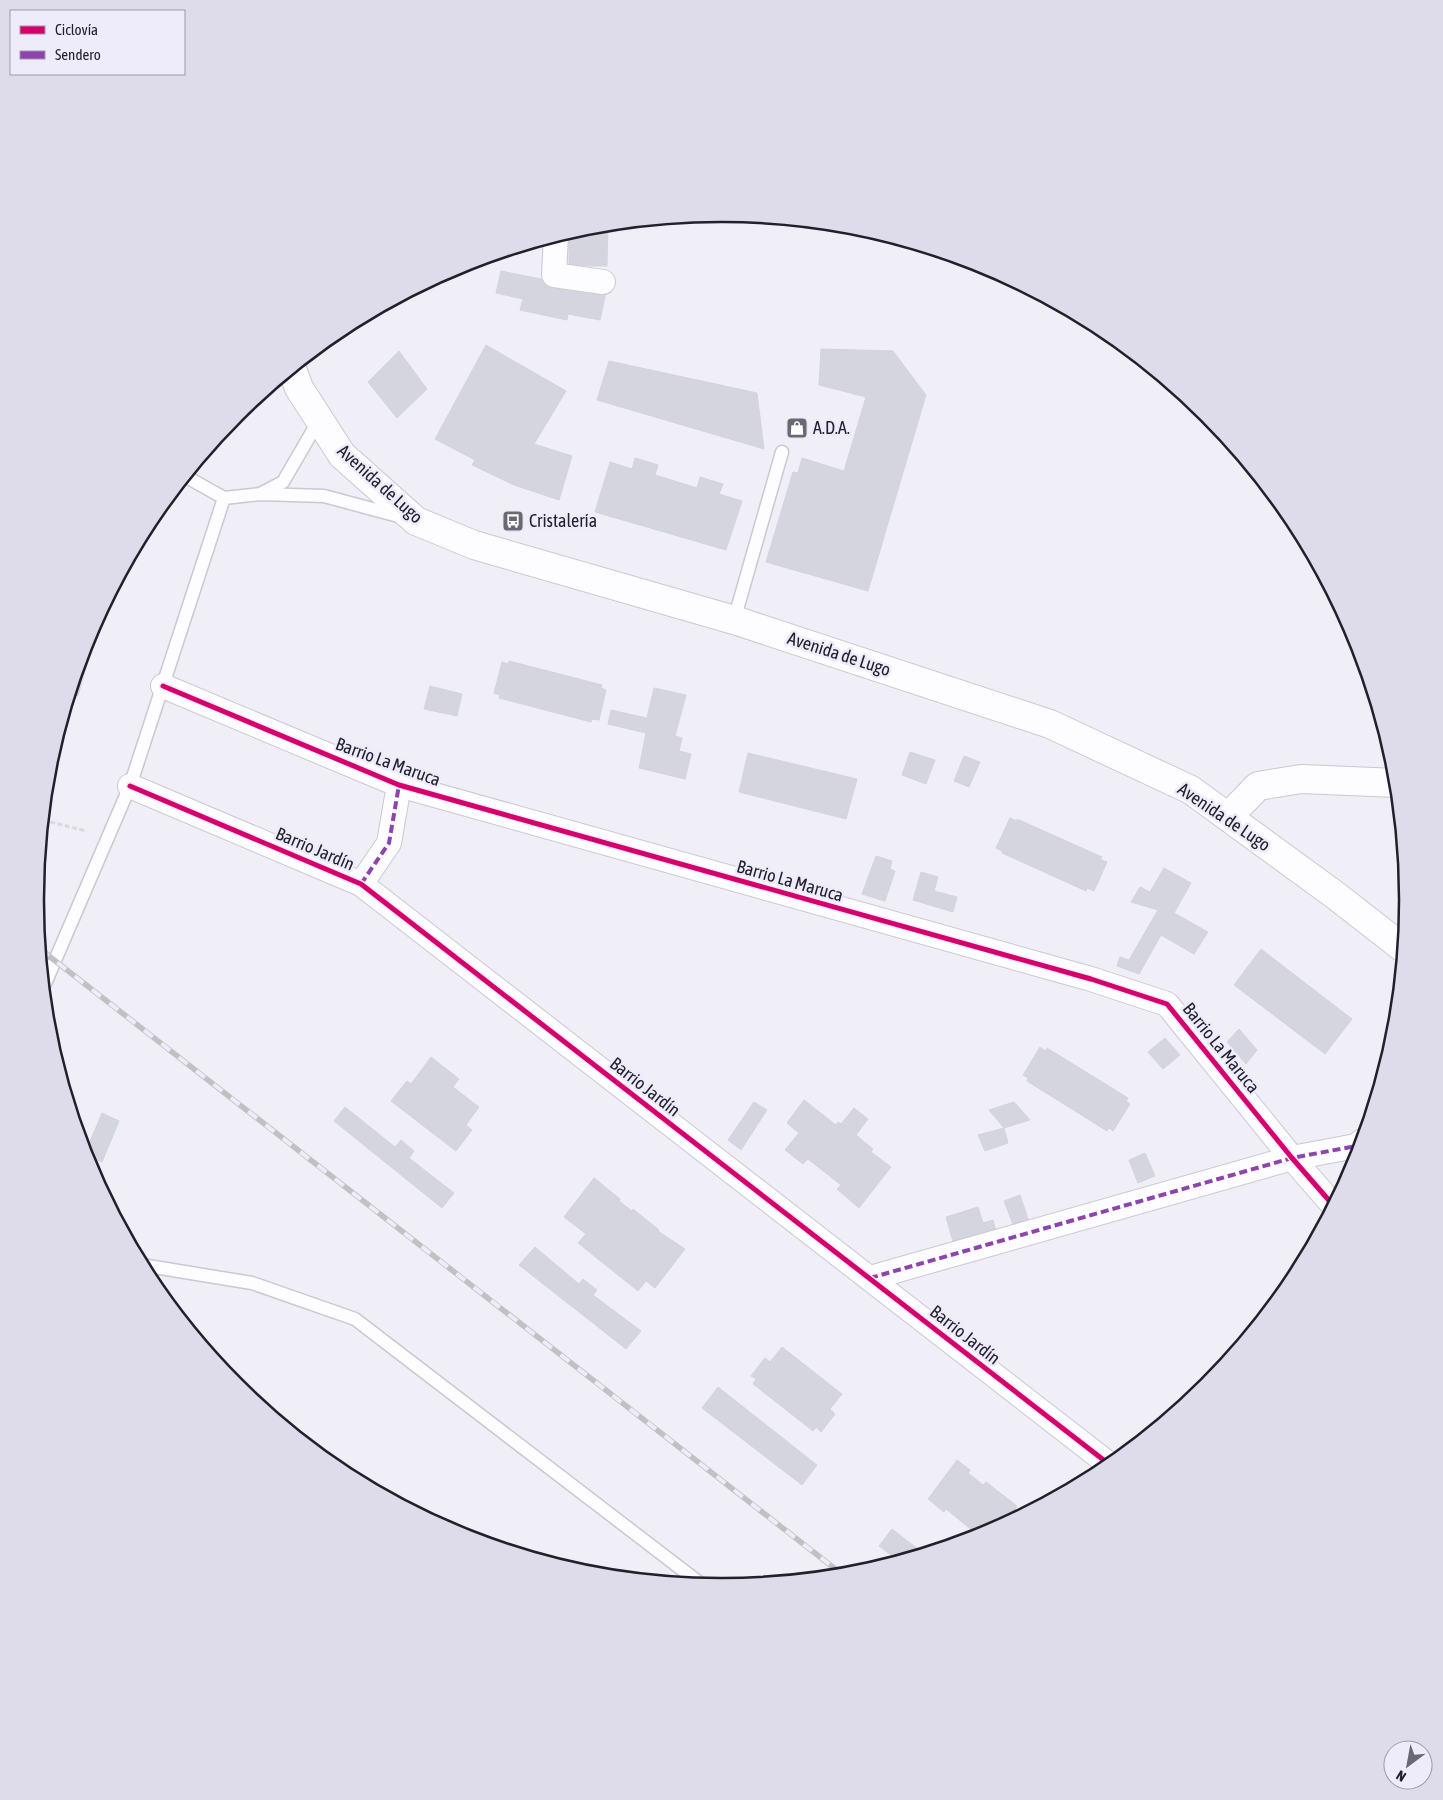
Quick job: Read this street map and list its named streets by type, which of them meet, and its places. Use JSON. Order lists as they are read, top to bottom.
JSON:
{
  "streets": {
    "main road": ["Avenida de Lugo"],
    "street": ["Barrio La Maruca", "Barrio Jardín"]
  },
  "places": {
    "shop": ["A.D.A."],
    "bus stop": ["Cristalería"]
  },
  "legend": ["Ciclovía", "Sendero"],
  "north": "bottom left"
}
